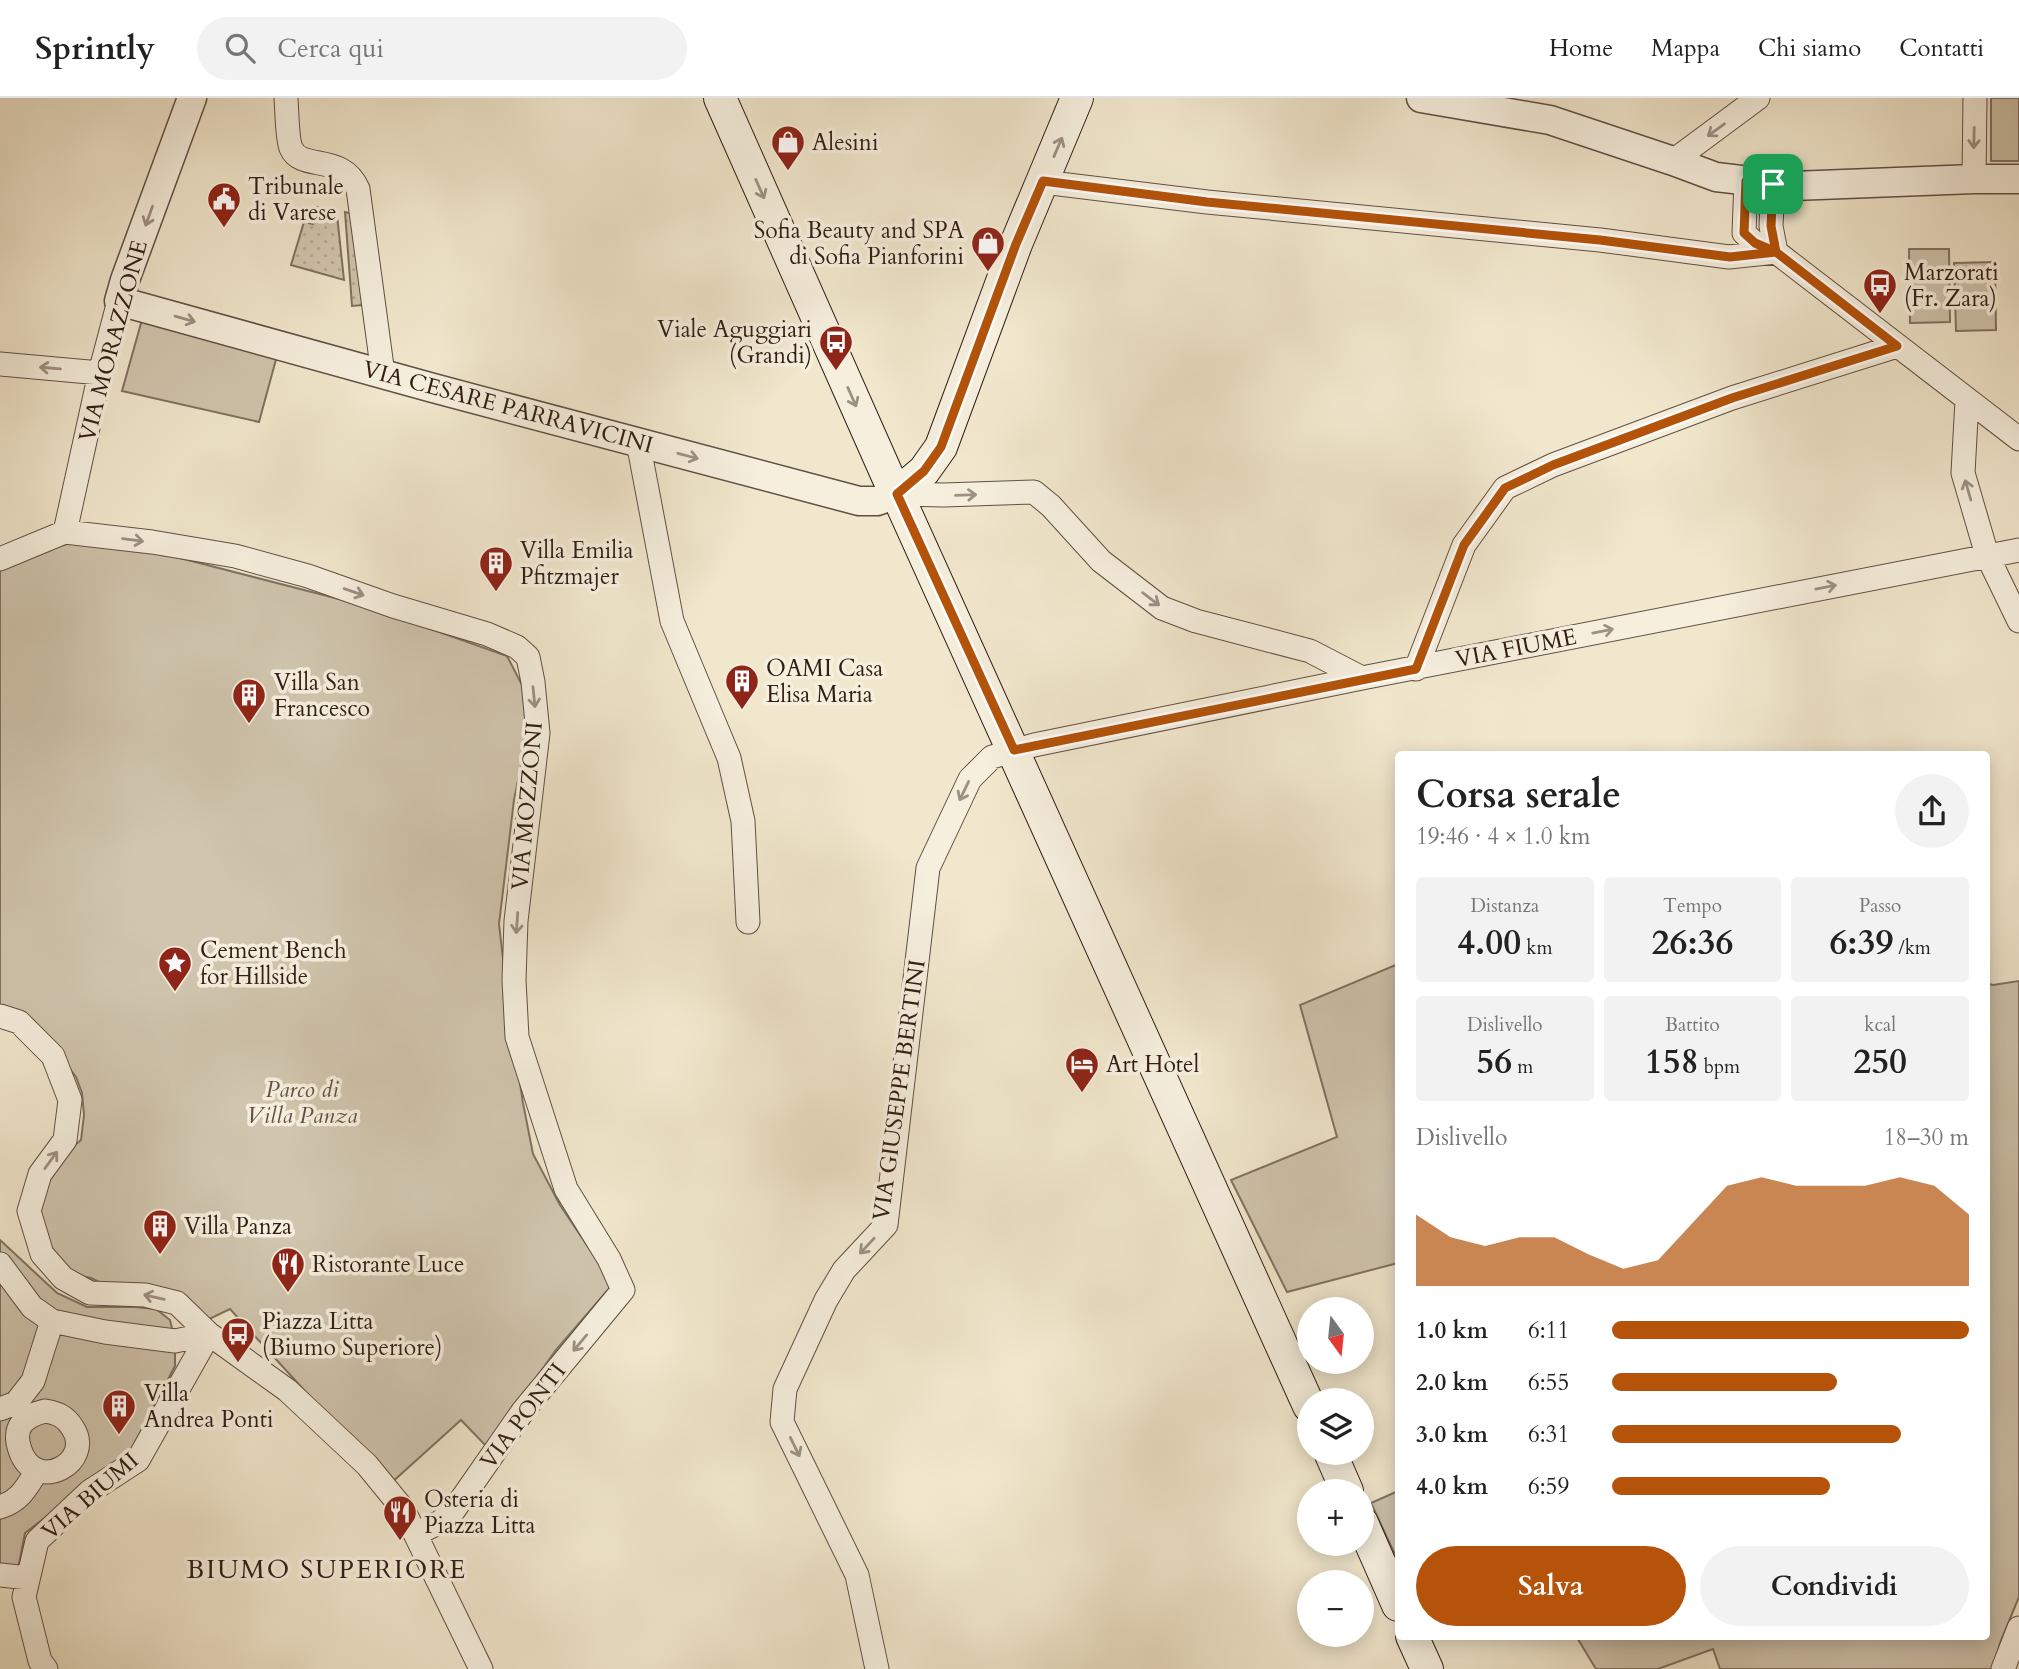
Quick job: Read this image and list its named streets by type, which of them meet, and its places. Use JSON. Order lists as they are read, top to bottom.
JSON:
{
  "streets": {
    "street": [
      "VIA MORAZZONE",
      "VIA CESARE PARRAVICINI",
      "VIA FIUME",
      "VIA MOZZONI",
      "VIA GIUSEPPE BERTINI",
      "VIA PONTI",
      "VIA BIUMI"
    ]
  },
  "crossings": [
    ["VIA MORAZZONE", "VIA CESARE PARRAVICINI"],
    ["VIA MORAZZONE", "VIA MOZZONI"],
    ["VIA FIUME", "VIA GIUSEPPE BERTINI"],
    ["VIA MOZZONI", "VIA PONTI"]
  ],
  "one_way": [
    "VIA MORAZZONE",
    "VIA CESARE PARRAVICINI",
    "VIA FIUME",
    "VIA MOZZONI",
    "VIA GIUSEPPE BERTINI",
    "VIA PONTI"
  ],
  "districts": ["BIUMO SUPERIORE"],
  "parks": ["Parco di Villa Panza"],
  "places": {
    "shop": ["Alesini", "Sofia Beauty and SPA di Sofia Pianforini"],
    "public building": ["Tribunale di Varese"],
    "bus stop": ["Marzorati (Fr. Zara)", "Viale Aguggiari (Grandi)", "Piazza Litta (Biumo Superiore)"],
    "building": [
      "Villa Emilia Pfitzmajer",
      "OAMI Casa Elisa Maria",
      "Villa San Francesco",
      "Villa Panza",
      "Villa Andrea Ponti"
    ],
    "place": ["Cement Bench for Hillside"],
    "hotel": ["Art Hotel"],
    "restaurant": ["Ristorante Luce", "Osteria di Piazza Litta"]
  },
  "north": "bottom",
  "page": {
    "header": "Sprintly",
    "search": "Cerca qui",
    "nav": [
      "Home",
      "Mappa",
      "Chi siamo",
      "Contatti"
    ],
    "heading": ["Corsa serale", "19:46 · 4 × 1.0 km"],
    "stats": [
      ["Distanza", "4.00 km"],
      ["Tempo", "26:36"],
      ["Passo", "6:39 /km"],
      ["Dislivello", "56 m"],
      ["Battito", "158 bpm"],
      ["kcal", "250"]
    ],
    "chart": ["Dislivello", "18–30 m"],
    "map_buttons": ["+", "−"],
    "list": [
      {
        "name": "1.0 km",
        "note": "6:11"
      },
      {
        "name": "2.0 km",
        "note": "6:55"
      },
      {
        "name": "3.0 km",
        "note": "6:31"
      },
      {
        "name": "4.0 km",
        "note": "6:59"
      }
    ],
    "buttons": ["Salva", "Condividi"]
  }
}
